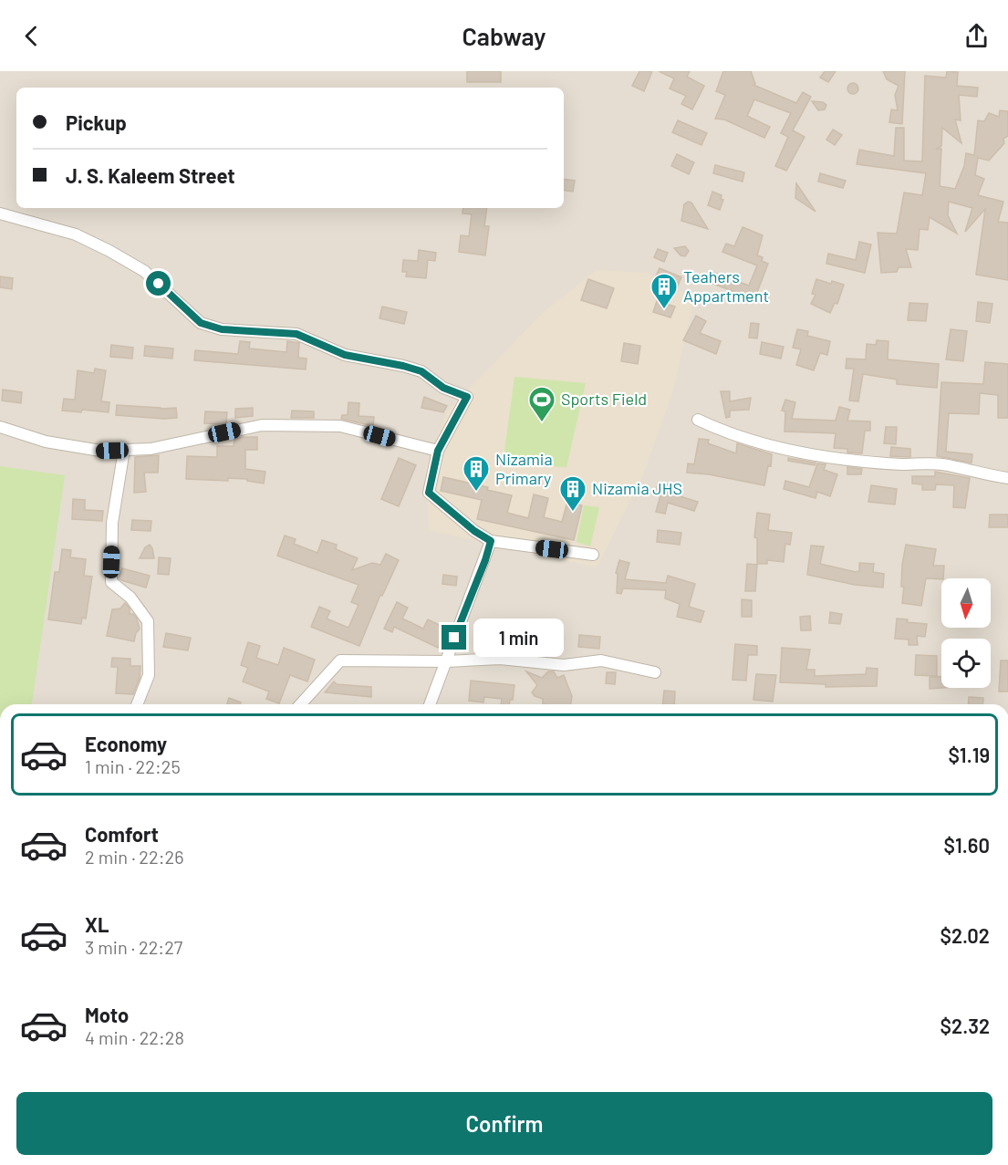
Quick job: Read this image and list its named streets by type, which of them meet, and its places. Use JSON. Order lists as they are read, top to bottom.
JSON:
{
  "places": {
    "building": ["Teahers Appartment", "Nizamia Primary", "Nizamia JHS"],
    "sports": ["Sports Field"]
  },
  "north": "bottom",
  "page": {
    "header": "Cabway",
    "banner": ["Pickup", "J. S. Kaleem Street"],
    "bubble": "1 min",
    "list": [
      {
        "name": "Economy",
        "note": "1 min · 22:25",
        "value": "$1.19"
      },
      {
        "name": "Comfort",
        "note": "2 min · 22:26",
        "value": "$1.60"
      },
      {
        "name": "XL",
        "note": "3 min · 22:27",
        "value": "$2.02"
      },
      {
        "name": "Moto",
        "note": "4 min · 22:28",
        "value": "$2.32"
      }
    ],
    "buttons": "Confirm"
  }
}
